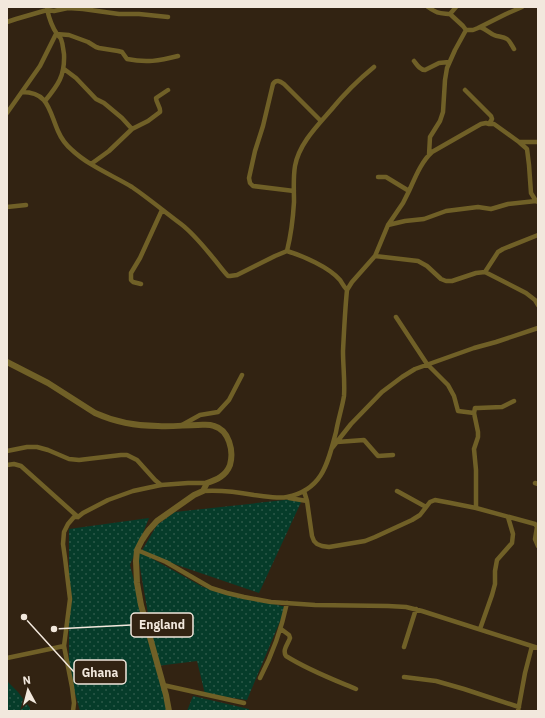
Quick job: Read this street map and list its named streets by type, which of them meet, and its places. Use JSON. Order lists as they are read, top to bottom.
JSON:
{
  "places": ["Ghana", "England"],
  "north": "top"
}
